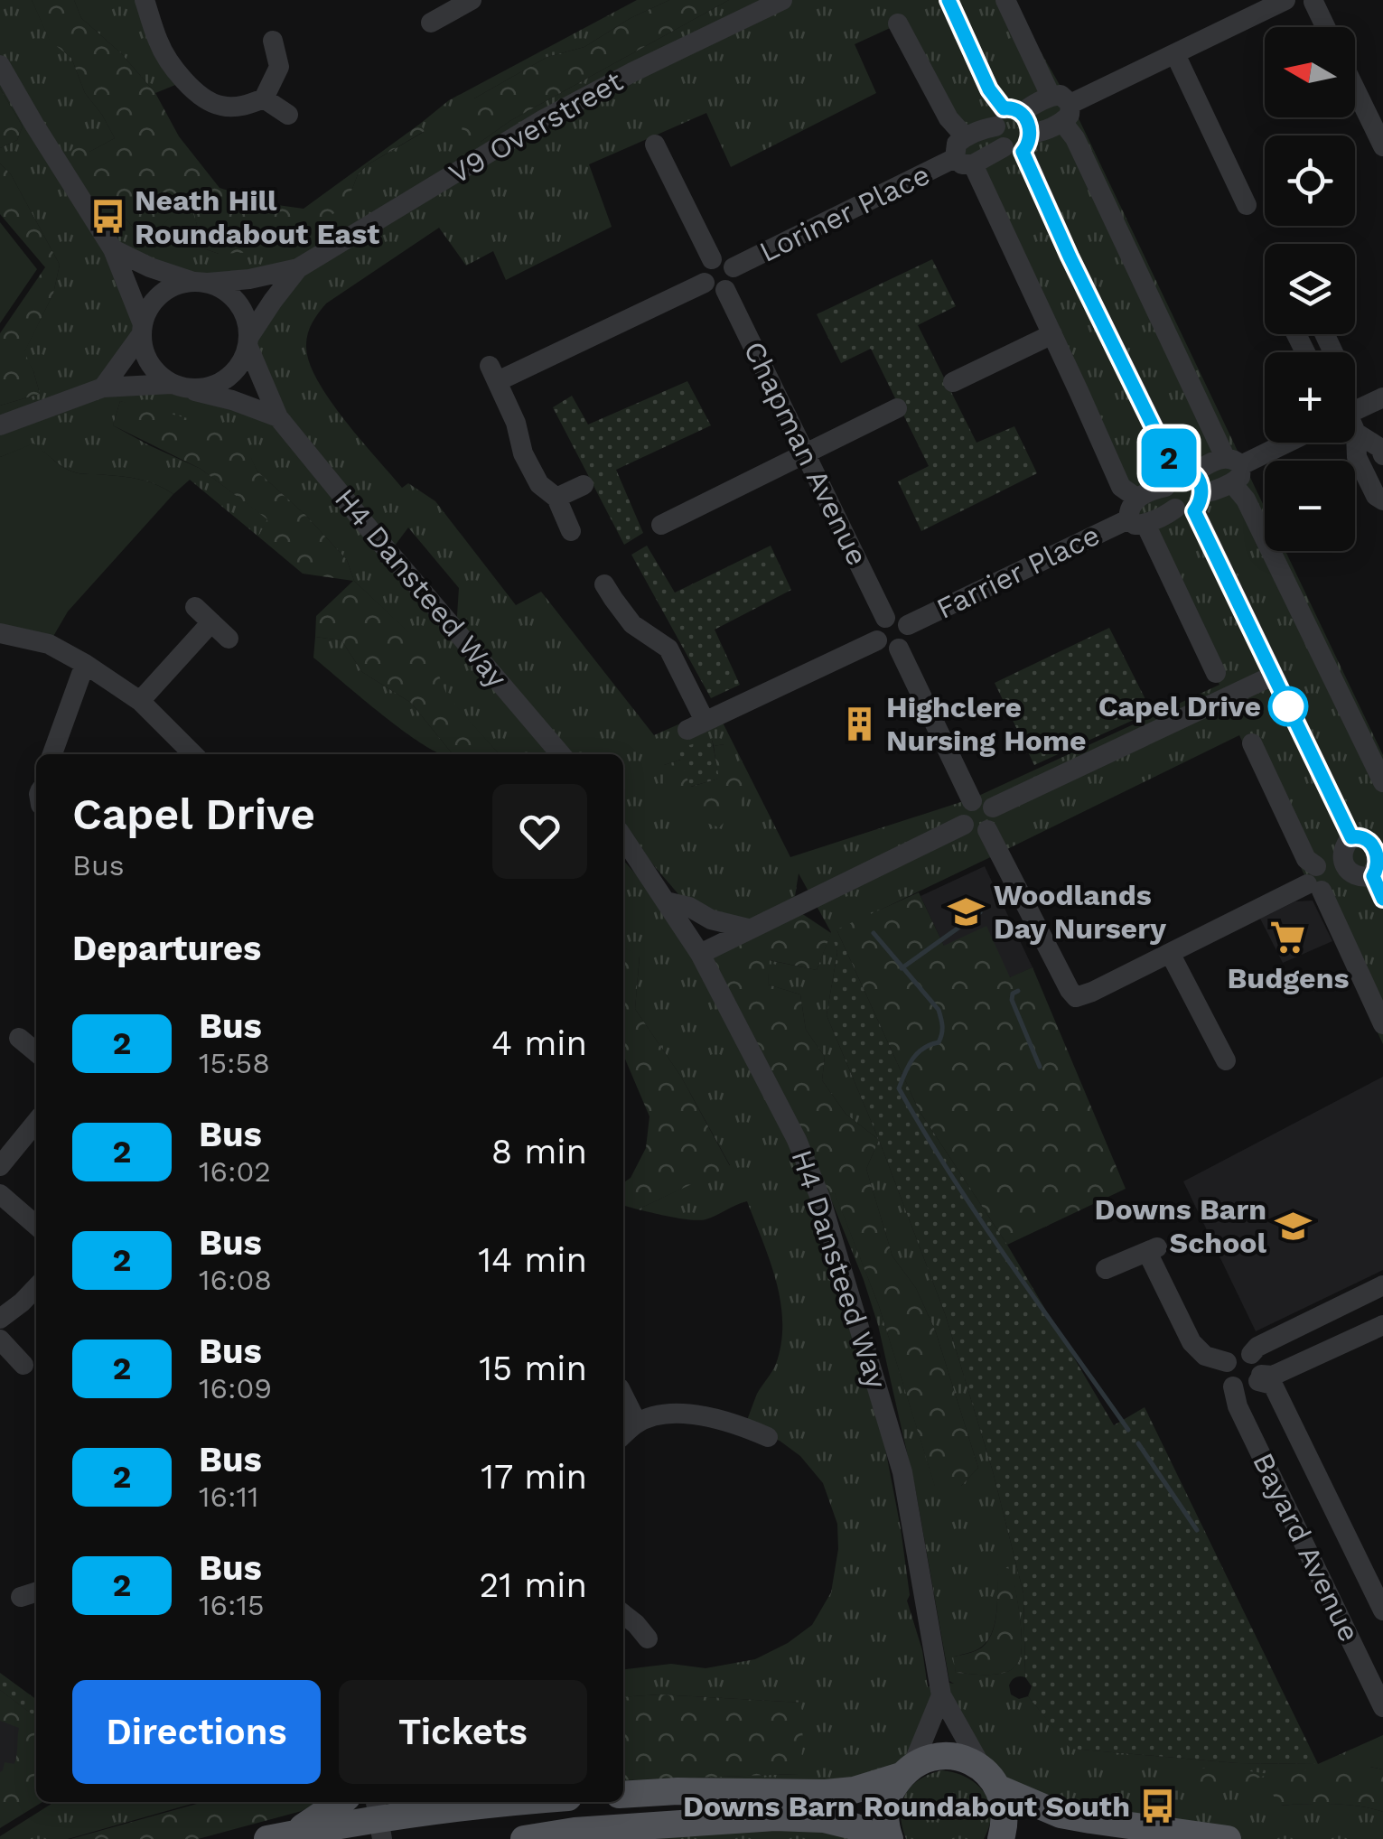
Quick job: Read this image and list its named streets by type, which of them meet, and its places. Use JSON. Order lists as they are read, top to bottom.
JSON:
{
  "streets": {
    "street": [
      "V9 Overstreet",
      "Loriner Place",
      "Chapman Avenue",
      "Farrier Place",
      "H4 Dansteed Way",
      "Bayard Avenue"
    ]
  },
  "crossings": [
    ["V9 Overstreet", "H4 Dansteed Way"],
    ["Loriner Place", "Chapman Avenue"],
    ["Chapman Avenue", "Farrier Place"]
  ],
  "places": {
    "bus stop": ["Neath Hill Roundabout East", "Downs Barn Roundabout South"],
    "other": ["Capel Drive"],
    "building": ["Highclere Nursing Home"],
    "school or university": ["Woodlands Day Nursery", "Downs Barn School"],
    "supermarket": ["Budgens"]
  },
  "lines": ["bus line 2"],
  "north": "left",
  "page": {
    "on_map": "2",
    "map_buttons": ["+", "−"],
    "heading": [
      ["Capel Drive", "Bus"],
      "Departures"
    ],
    "list": [
      {
        "mark": "2",
        "name": "Bus",
        "note": "15:58",
        "value": "4 min"
      },
      {
        "mark": "2",
        "name": "Bus",
        "note": "16:02",
        "value": "8 min"
      },
      {
        "mark": "2",
        "name": "Bus",
        "note": "16:08",
        "value": "14 min"
      },
      {
        "mark": "2",
        "name": "Bus",
        "note": "16:09",
        "value": "15 min"
      },
      {
        "mark": "2",
        "name": "Bus",
        "note": "16:11",
        "value": "17 min"
      },
      {
        "mark": "2",
        "name": "Bus",
        "note": "16:15",
        "value": "21 min"
      }
    ],
    "buttons": ["Directions", "Tickets"]
  }
}
